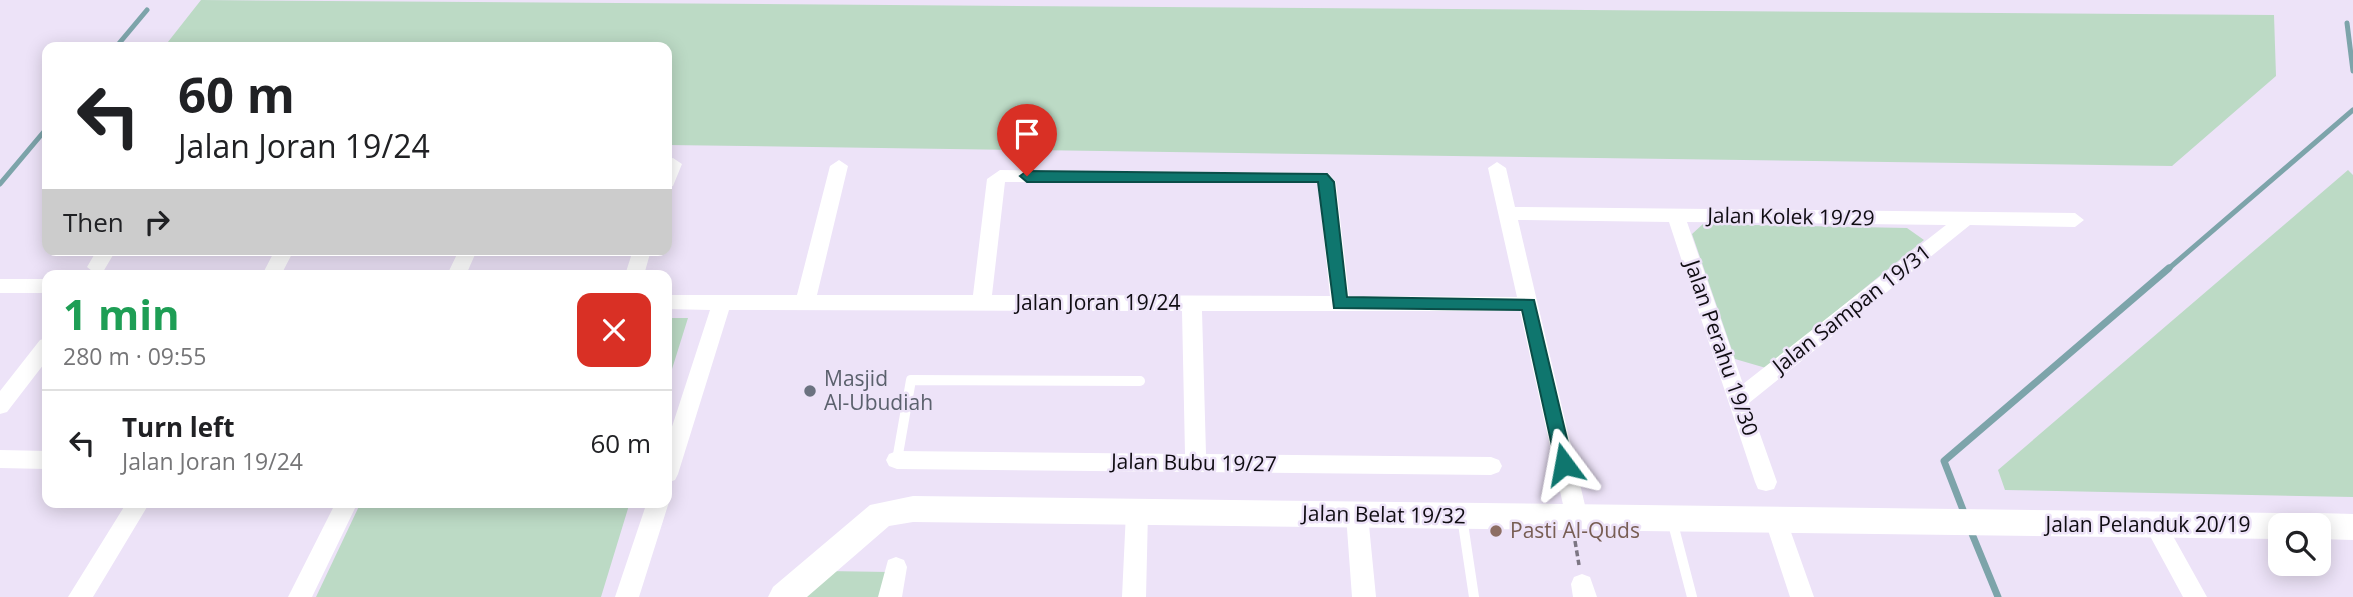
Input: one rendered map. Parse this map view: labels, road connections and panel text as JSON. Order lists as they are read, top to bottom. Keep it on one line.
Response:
{"streets":{"street":["Jalan Kolek 19/29","Jalan Joran 19/24","Jalan Sampan 19/31","Jalan Perahu 19/30","Jalan Bubu 19/27","Jalan Belat 19/32","Jalan Pelanduk 20/19"]},"crossings":[["Jalan Kolek 19/29","Jalan Sampan 19/31"],["Jalan Kolek 19/29","Jalan Perahu 19/30"],["Jalan Sampan 19/31","Jalan Perahu 19/30"],["Jalan Belat 19/32","Jalan Pelanduk 20/19"]],"places":["Masjid Al-Ubudiah","Pasti Al-Quds"],"page":{"turn":["60 m","Jalan Joran 19/24"],"then":"Then","heading":["1 min","280 m · 09:55"],"list":[{"name":"Turn left","note":"Jalan Joran 19/24","value":"60 m"}]}}
